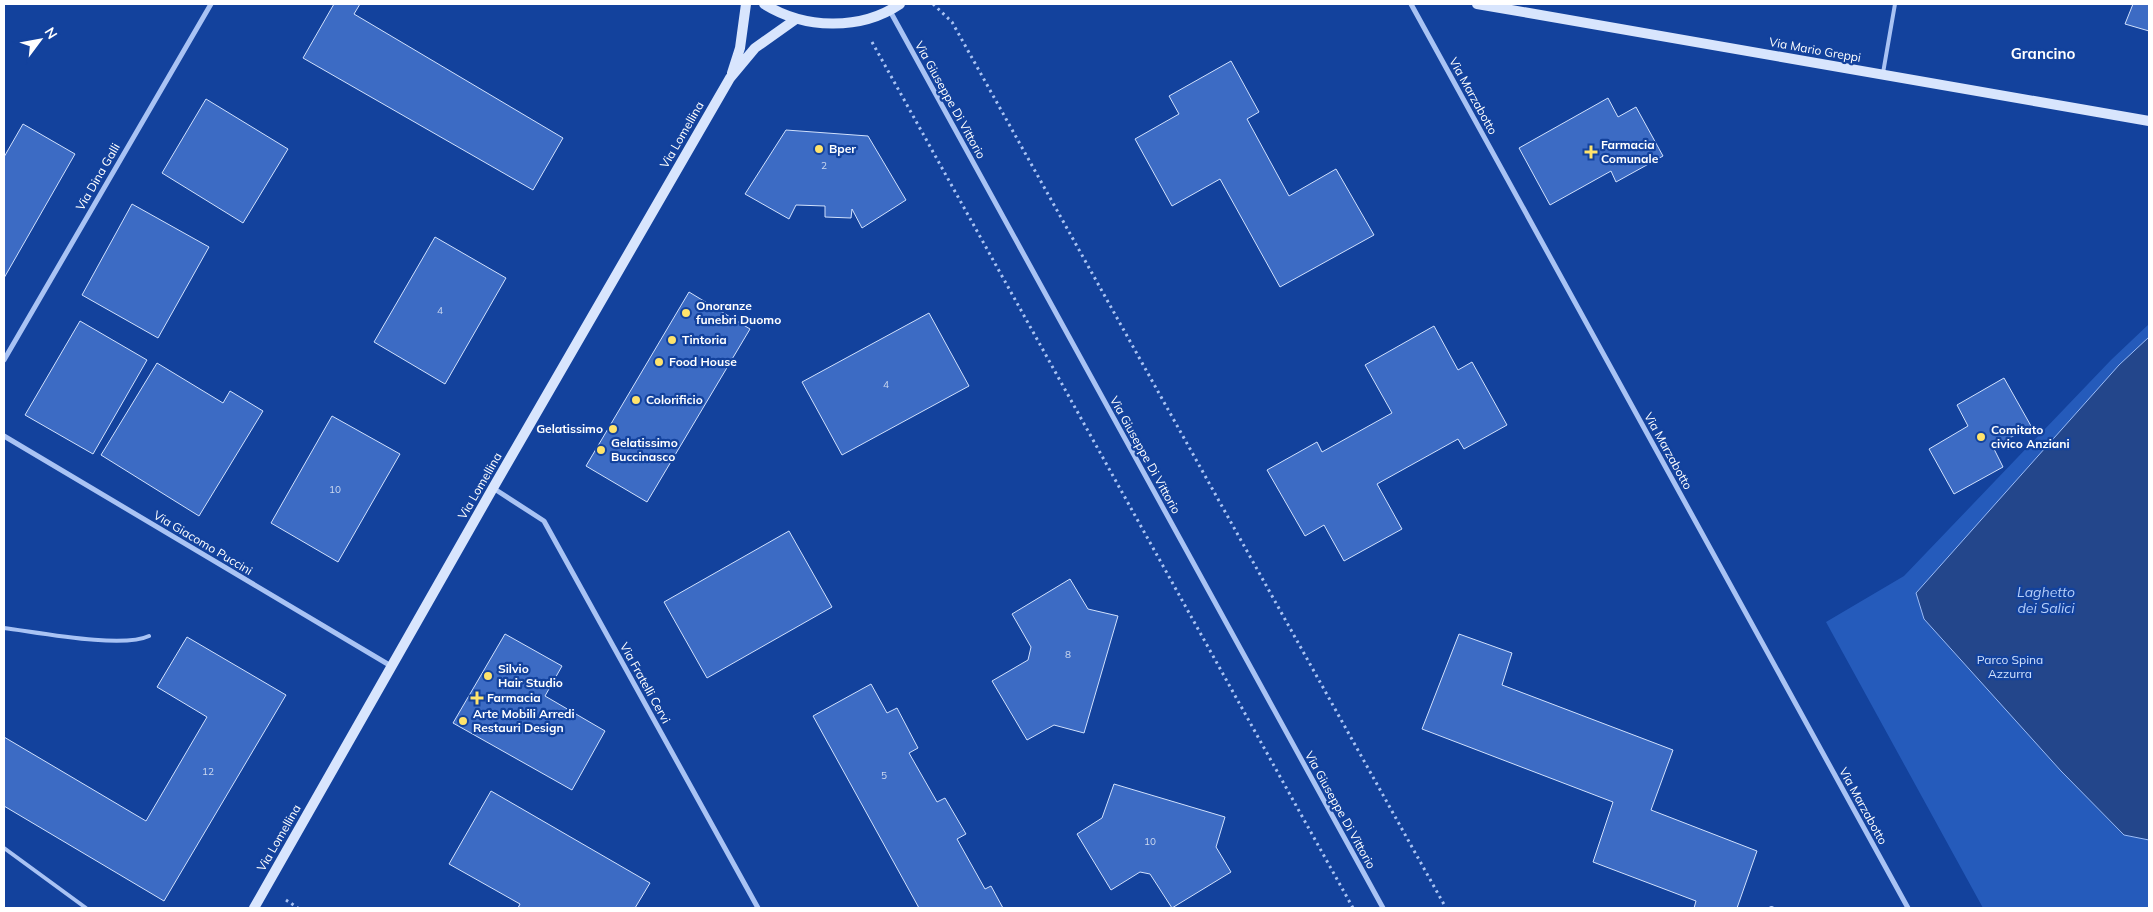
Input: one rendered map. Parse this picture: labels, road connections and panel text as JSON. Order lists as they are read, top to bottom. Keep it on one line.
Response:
{"streets":{"main road":["Via Mario Greppi","Via Lomellina"],"street":["Via Marzabotto","Via Giuseppe Di Vittorio","Via Dina Galli","Via Giacomo Puccini","Via Fratelli Cervi"]},"crossings":[["Via Lomellina","Via Giacomo Puccini"],["Via Lomellina","Via Fratelli Cervi"]],"districts":["Grancino"],"water":["Laghetto dei Salici"],"parks":["Parco Spina Azzurra"],"places":{"other":["Bper","Onoranze funebri Duomo","Tintoria","Food House","Colorificio","Gelatissimo","Comitato civico Anziani","Gelatissimo Buccinasco","Silvio Hair Studio","Arte Mobili Arredi Restauri Design"],"health":["Farmacia Comunale","Farmacia"]},"house_numbers":["2","4","4","10","8","12","5","10"],"north":"top right"}
